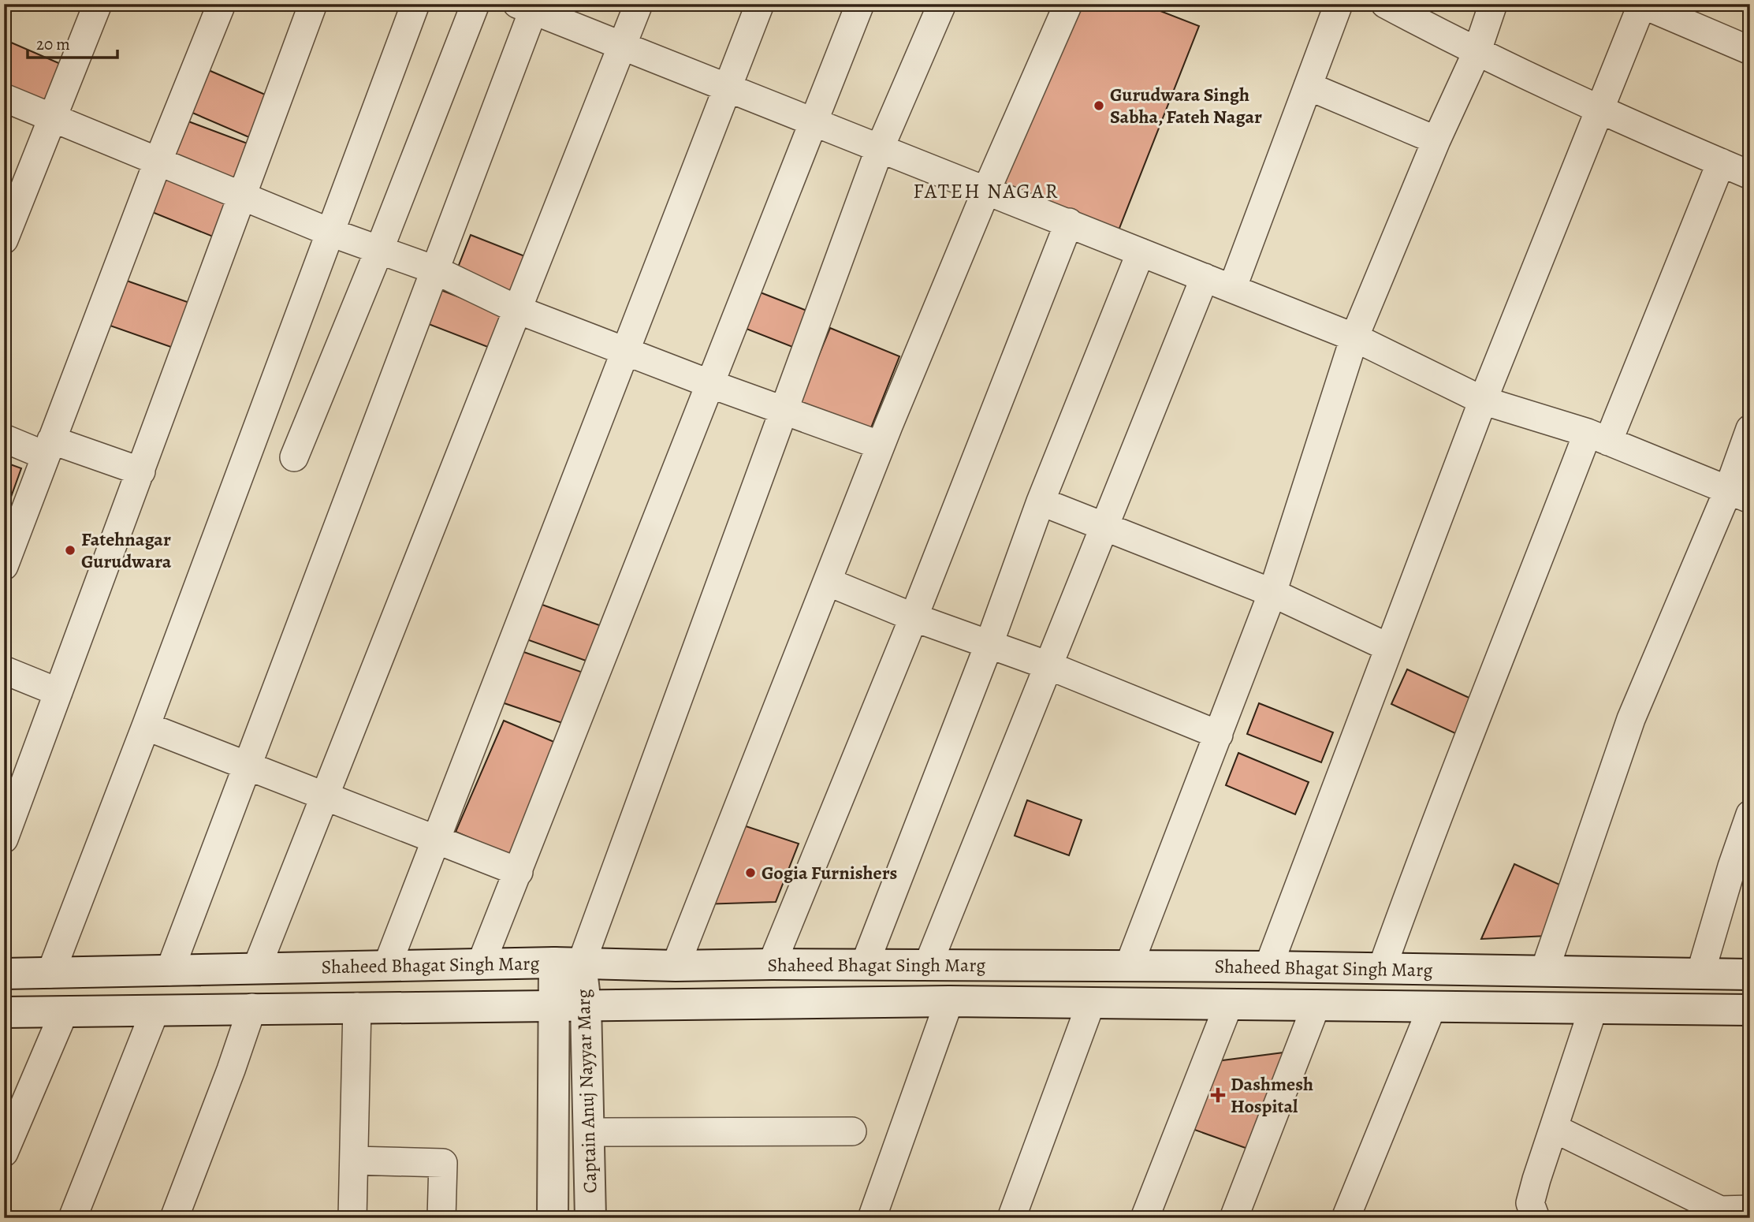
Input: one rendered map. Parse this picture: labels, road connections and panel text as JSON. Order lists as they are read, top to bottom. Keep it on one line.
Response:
{"streets":{"main road":["Shaheed Bhagat Singh Marg","Captain Anuj Nayyar Marg"]},"crossings":[["Shaheed Bhagat Singh Marg","Captain Anuj Nayyar Marg"]],"districts":["FATEH NAGAR"],"places":{"other":["Gurudwara Singh Sabha, Fateh Nagar","Fatehnagar Gurudwara","Gogia Furnishers"],"health":["Dashmesh Hospital"]},"scale_bar":"20 m"}
